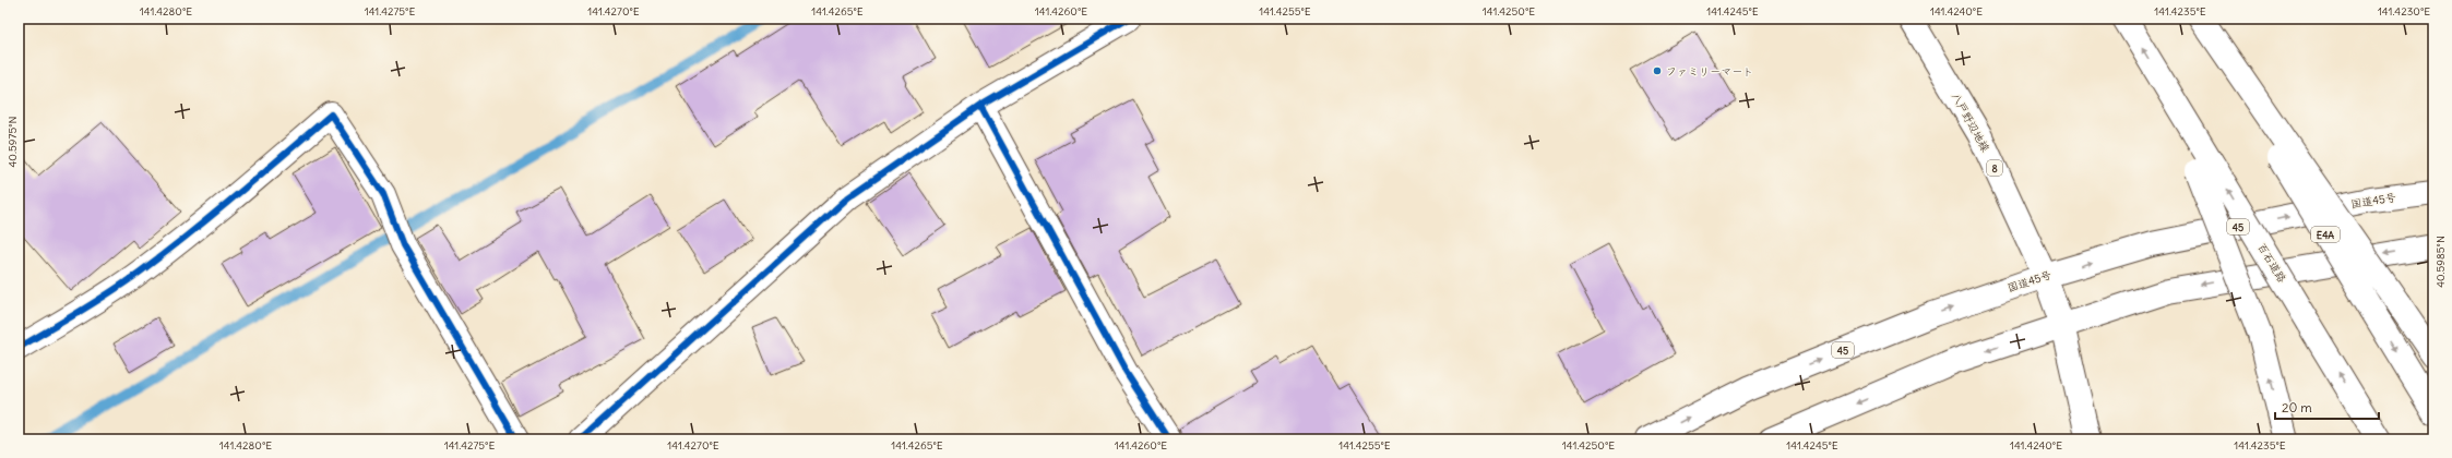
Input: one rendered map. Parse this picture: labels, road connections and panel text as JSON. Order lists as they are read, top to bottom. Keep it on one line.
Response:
{"streets":{"main road":["八戸野辺地線","8","国道45号","45","E4A","百石道路"]},"crossings":[["八戸野辺地線","国道45号"]],"places":["ファミリーマート"],"scale_bar":"20 m","coordinates":["141.4280°E","141.4275°E","141.4270°E","141.4265°E","141.4260°E","141.4255°E","141.4250°E","141.4245°E","141.4240°E","141.4235°E","141.4230°E","40.5975°N","40.5985°N"]}
